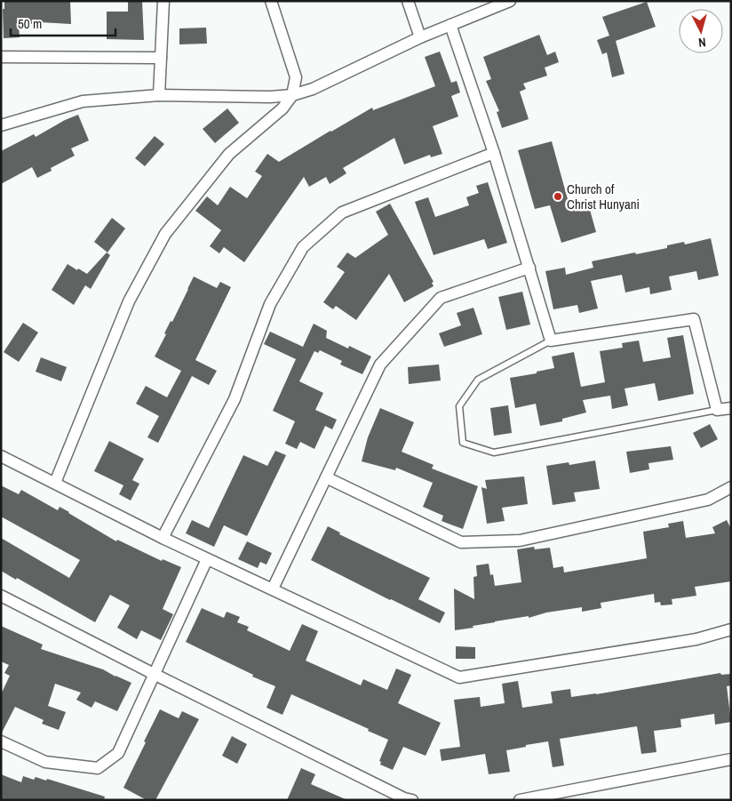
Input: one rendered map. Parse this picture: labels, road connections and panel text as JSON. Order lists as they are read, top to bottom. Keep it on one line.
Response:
{"places":["Church of Christ Hunyani"],"scale_bar":"50 m","north":"bottom"}
